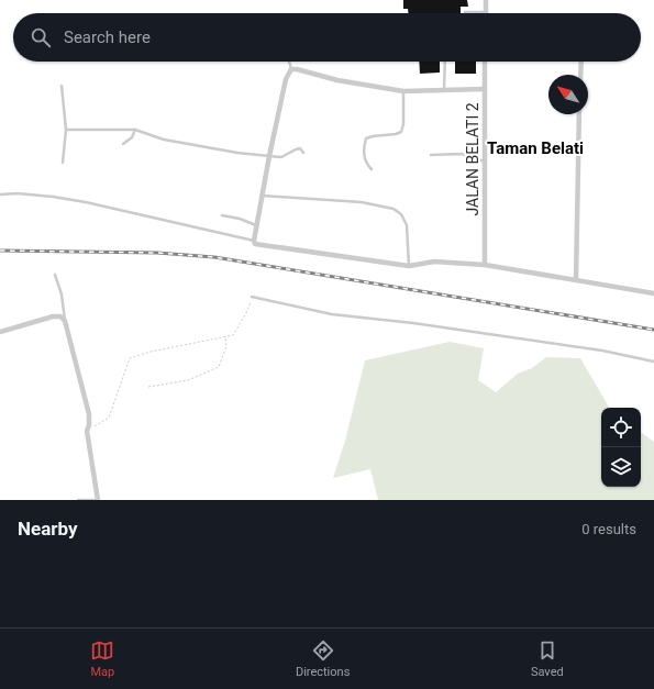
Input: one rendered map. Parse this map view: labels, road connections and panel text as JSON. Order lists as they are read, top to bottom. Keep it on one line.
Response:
{"streets":{"street":["JALAN BELATI 2"]},"districts":["Taman Belati"],"north":"top left","page":{"search":"Search here","heading":["Nearby","0 results"],"nav":["Map","Directions","Saved"]}}
